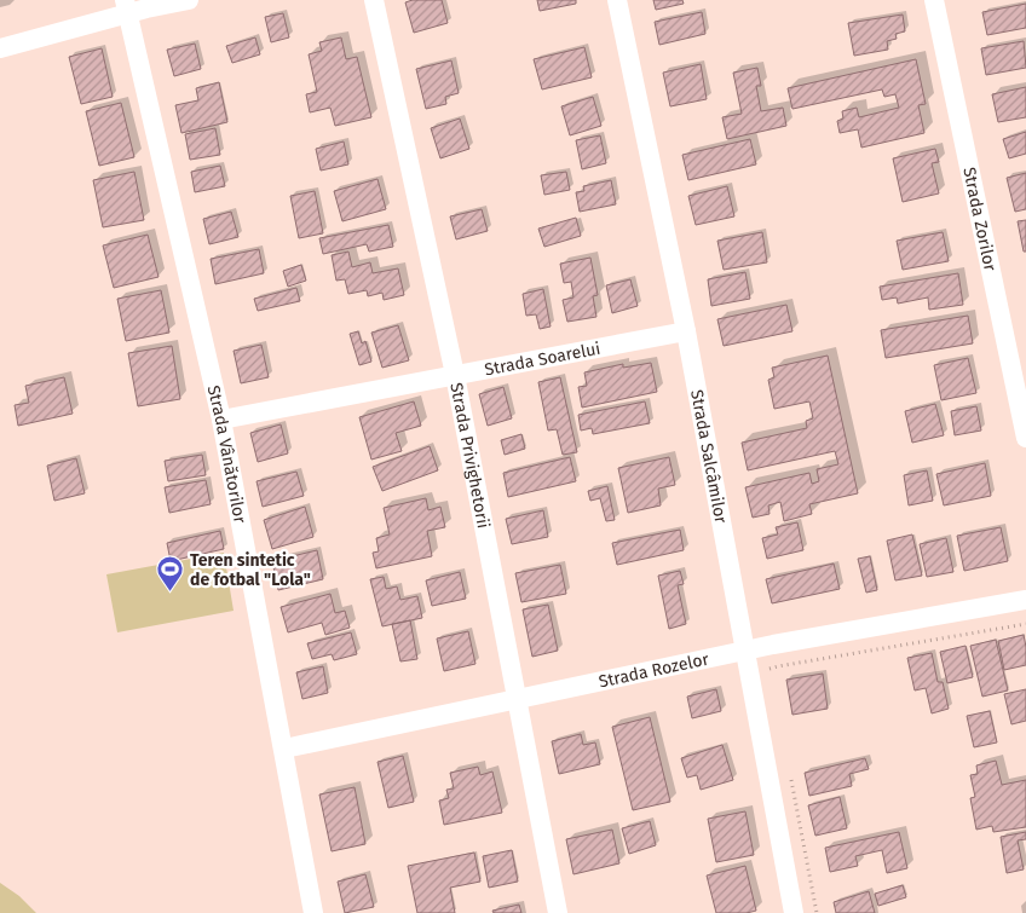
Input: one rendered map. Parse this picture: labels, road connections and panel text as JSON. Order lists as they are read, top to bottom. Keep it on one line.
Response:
{"streets":{"street":["Strada Zorilor","Strada Soarelui","Strada Vânătorilor","Strada Privighetorii","Strada Salcâmilor","Strada Rozelor"]},"crossings":[["Strada Soarelui","Strada Vânătorilor"],["Strada Soarelui","Strada Privighetorii"],["Strada Soarelui","Strada Salcâmilor"],["Strada Vânătorilor","Strada Rozelor"],["Strada Privighetorii","Strada Rozelor"],["Strada Salcâmilor","Strada Rozelor"]],"places":{"sports":["Teren sintetic de fotbal \"Lola\""]}}
